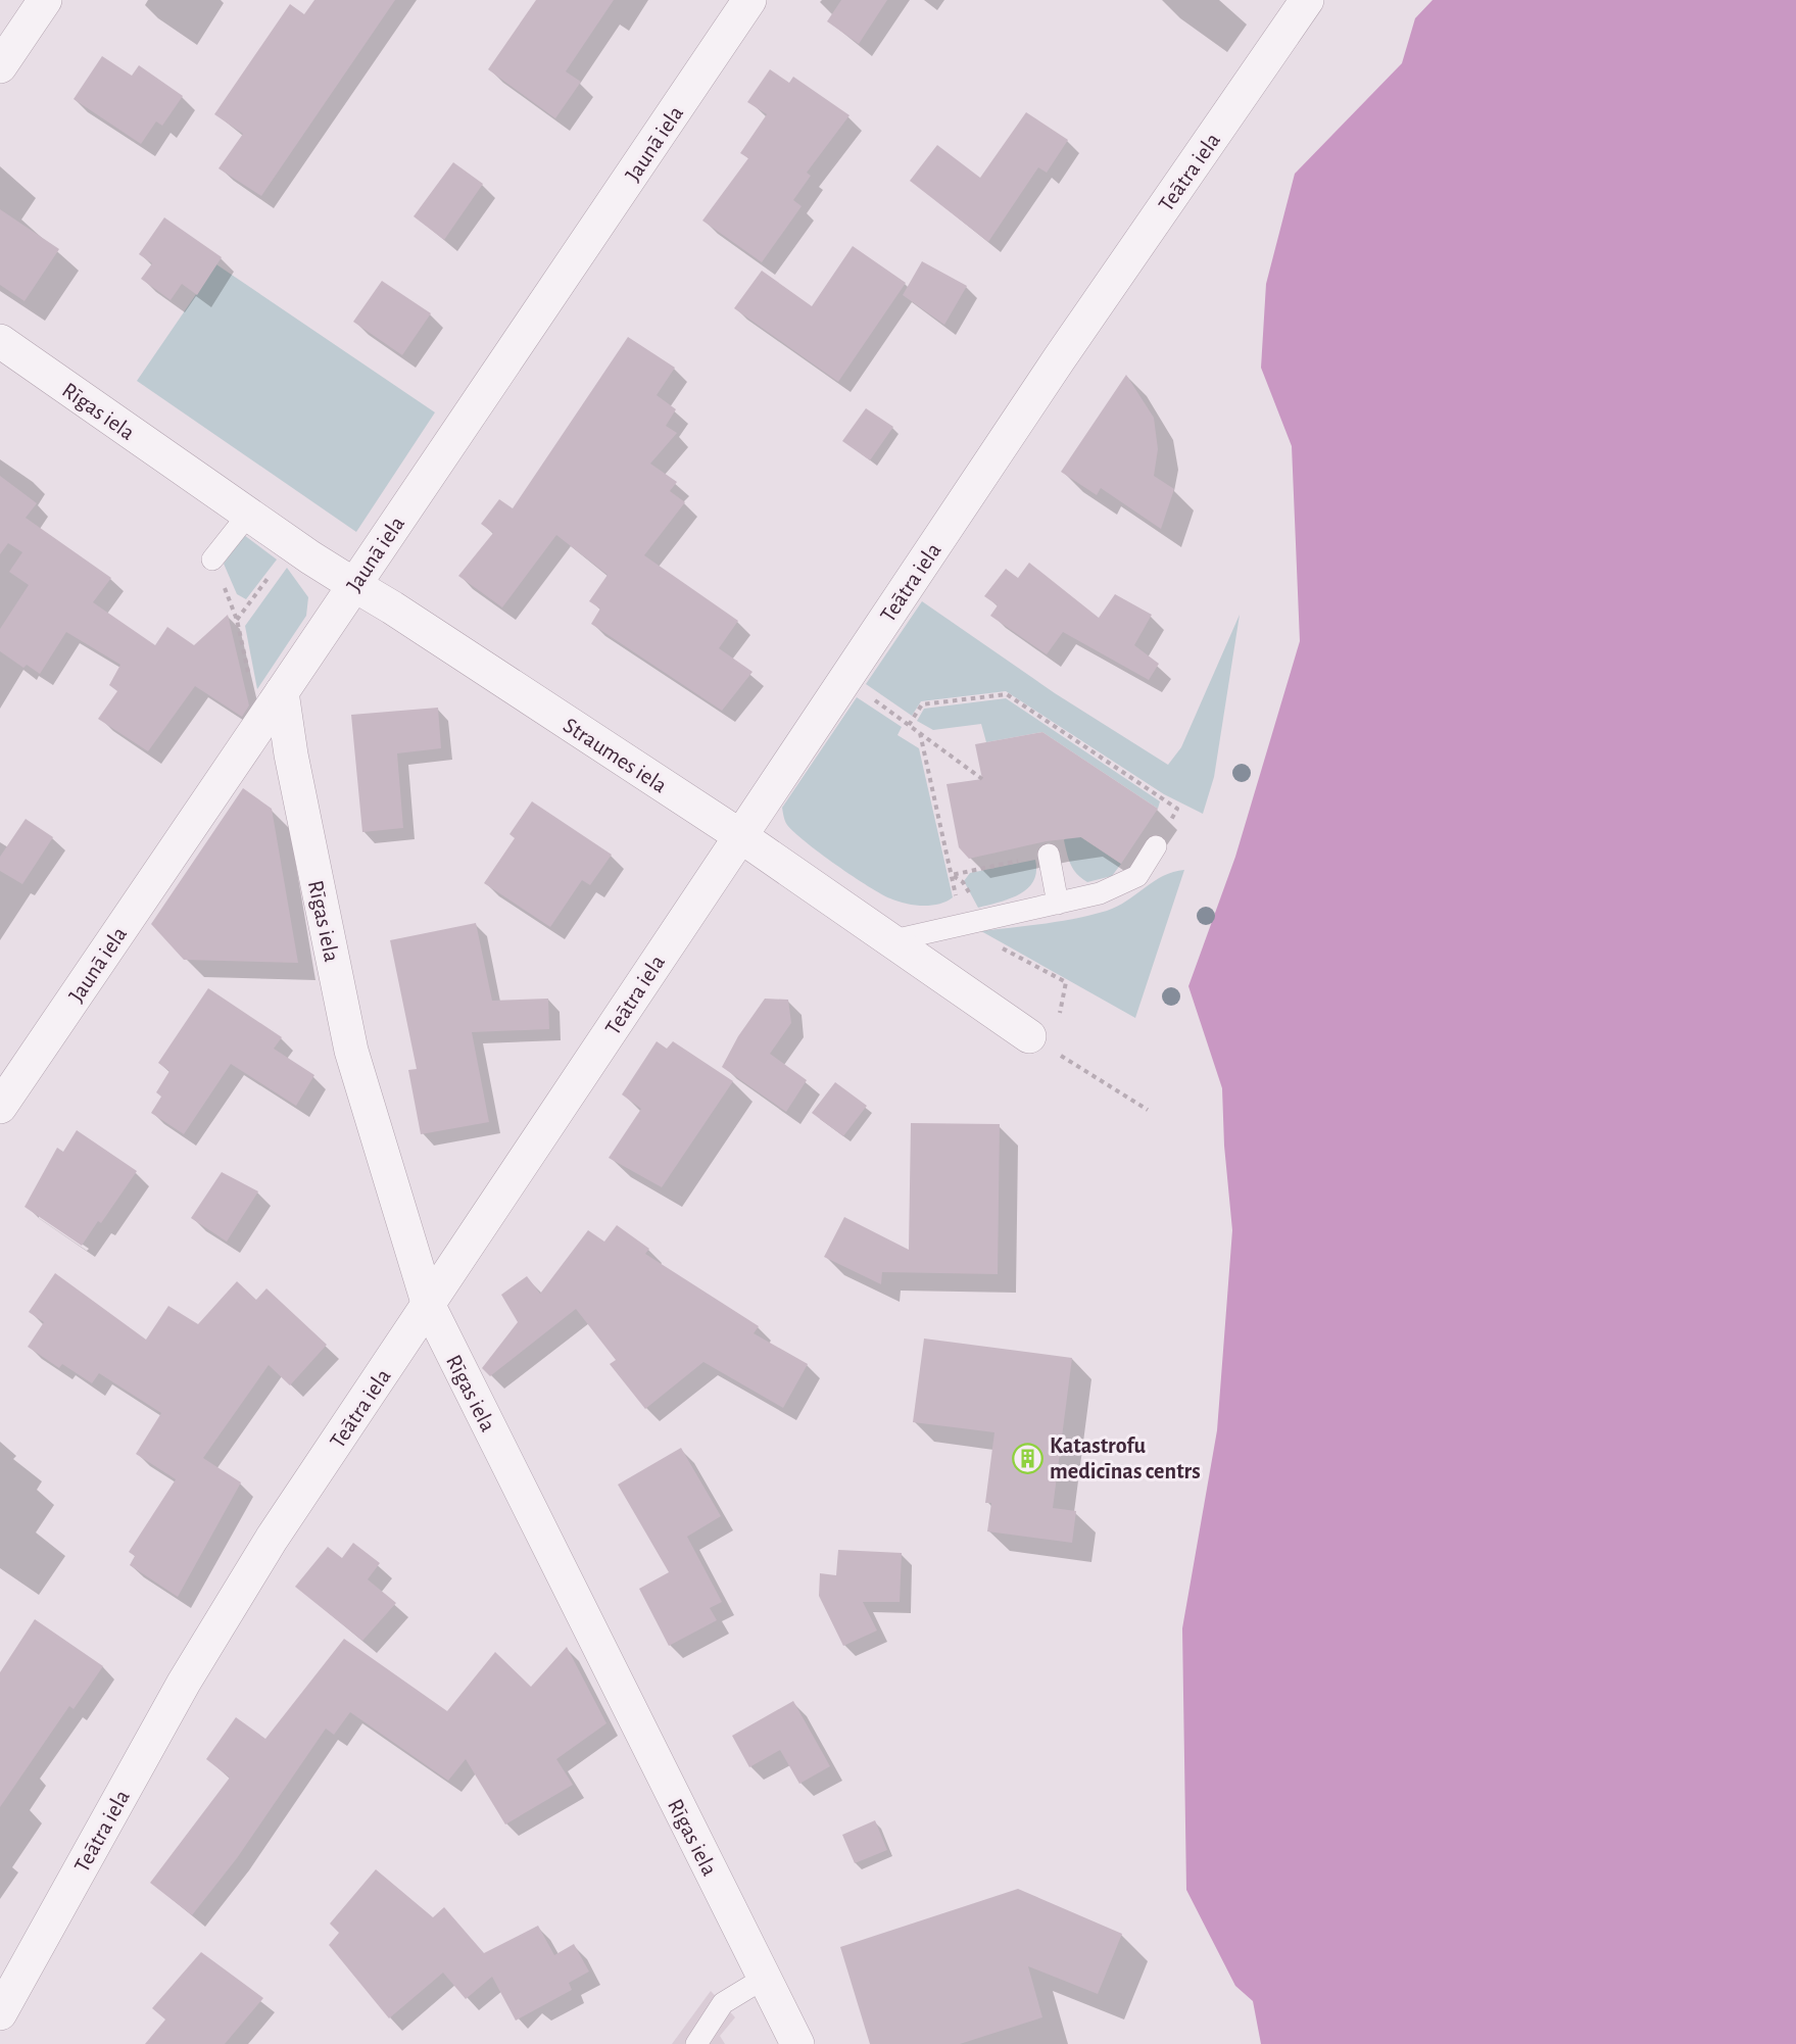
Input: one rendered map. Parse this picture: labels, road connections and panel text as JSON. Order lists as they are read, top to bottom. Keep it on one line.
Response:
{"streets":{"street":["Jaunā iela","Teātra iela","Rīgas iela","Straumes iela"]},"crossings":[["Jaunā iela","Rīgas iela"],["Jaunā iela","Straumes iela"],["Teātra iela","Rīgas iela"],["Teātra iela","Straumes iela"],["Rīgas iela","Straumes iela"]],"places":{"building":["Katastrofu medicīnas centrs"]}}
